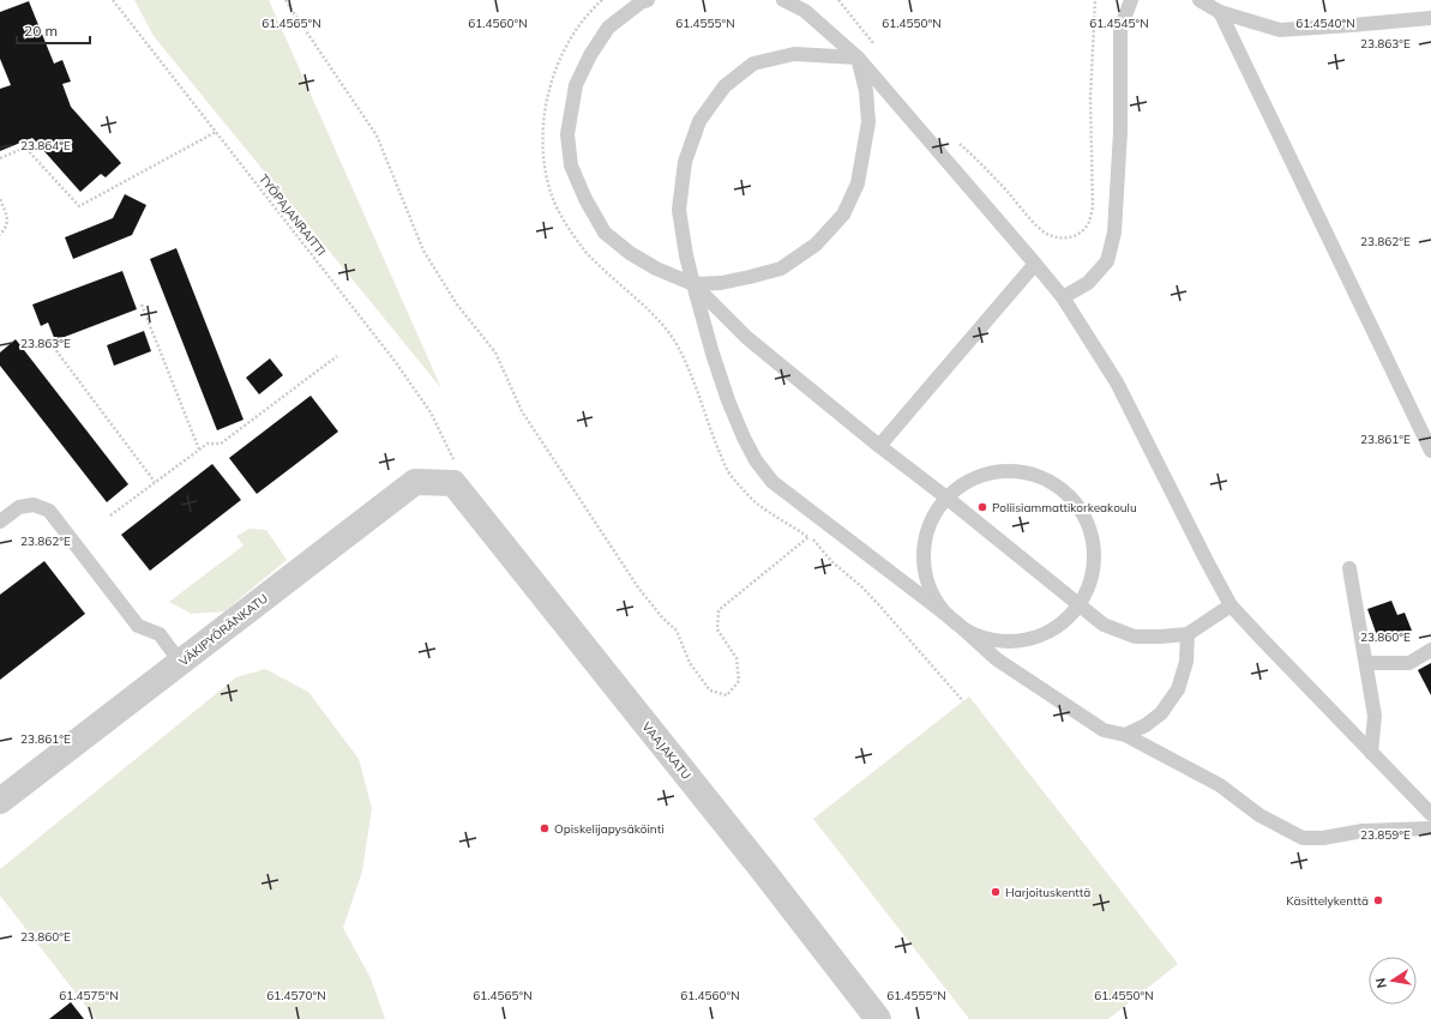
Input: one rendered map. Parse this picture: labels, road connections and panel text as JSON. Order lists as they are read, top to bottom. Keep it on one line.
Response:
{"streets":{"street":["VÄKIPYÖRÄNKATU","VAAJAKATU"],"path":["TYÖPAJANRAITTI"]},"crossings":[["TYÖPAJANRAITTI","VÄKIPYÖRÄNKATU"],["TYÖPAJANRAITTI","VAAJAKATU"],["VÄKIPYÖRÄNKATU","VAAJAKATU"]],"places":["Poliisiammattikorkeakoulu","Opiskelijapysäköinti","Harjoituskenttä","Käsittelykenttä"],"scale_bar":"20 m","north":"left","coordinates":["61.4565°N","61.4560°N","61.4555°N","61.4550°N","61.4545°N","61.4540°N","23.863°E","23.864°E","23.862°E","23.861°E","23.860°E","23.859°E","61.4575°N","61.4570°N"]}
